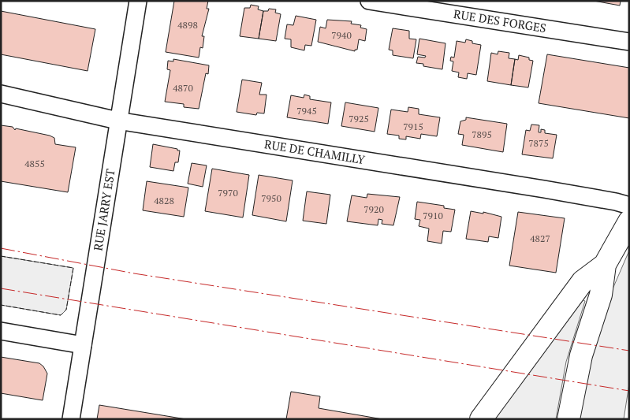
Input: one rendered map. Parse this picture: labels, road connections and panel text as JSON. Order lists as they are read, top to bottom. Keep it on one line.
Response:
{"streets":{"street":["RUE DES FORGES","RUE DE CHAMILLY","RUE JARRY EST"]},"crossings":[["RUE DE CHAMILLY","RUE JARRY EST"]],"house_numbers":["4898","7940","4870","7945","7925","7915","7895","7875","4855","7970","7950","4828","7920","7910","4827"]}
